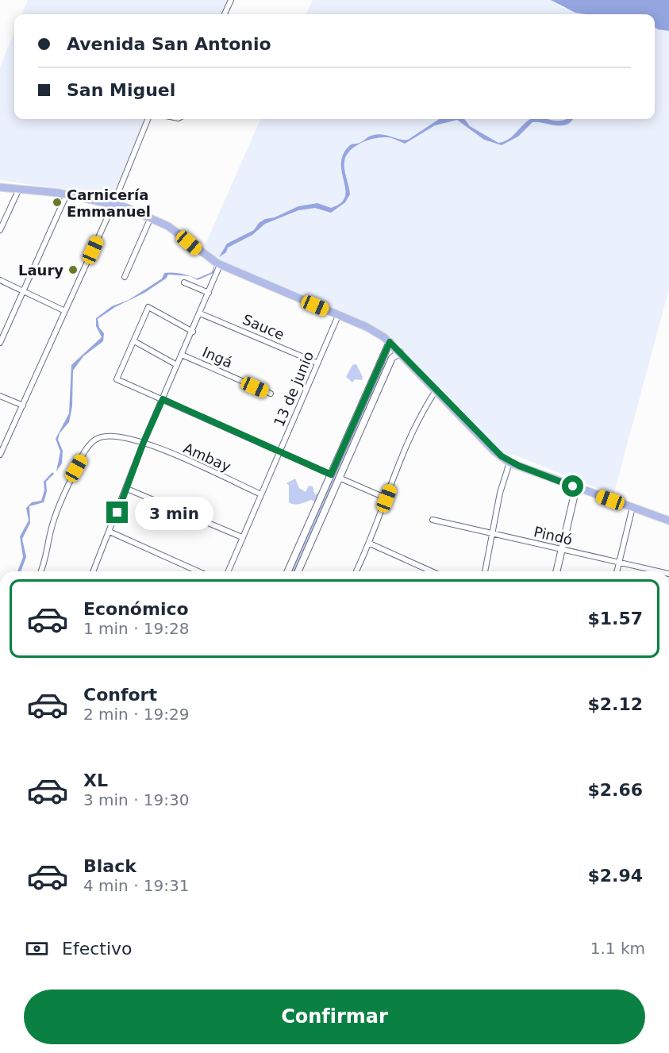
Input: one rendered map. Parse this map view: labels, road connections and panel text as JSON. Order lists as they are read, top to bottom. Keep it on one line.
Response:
{"streets":{"street":["Sauce","Ingá","13 de junio","Ambay","Pindó"]},"crossings":[["Sauce","13 de junio"],["13 de junio","Ambay"]],"places":["Carnicería Emmanuel","Laury"],"page":{"banner":["Avenida San Antonio","San Miguel"],"bubble":"3 min","list":[{"name":"Económico","note":"1 min · 19:28","value":"$1.57"},{"name":"Confort","note":"2 min · 19:29","value":"$2.12"},{"name":"XL","note":"3 min · 19:30","value":"$2.66"},{"name":"Black","note":"4 min · 19:31","value":"$2.94"}],"pay":["Efectivo","1.1 km"],"buttons":"Confirmar"}}
